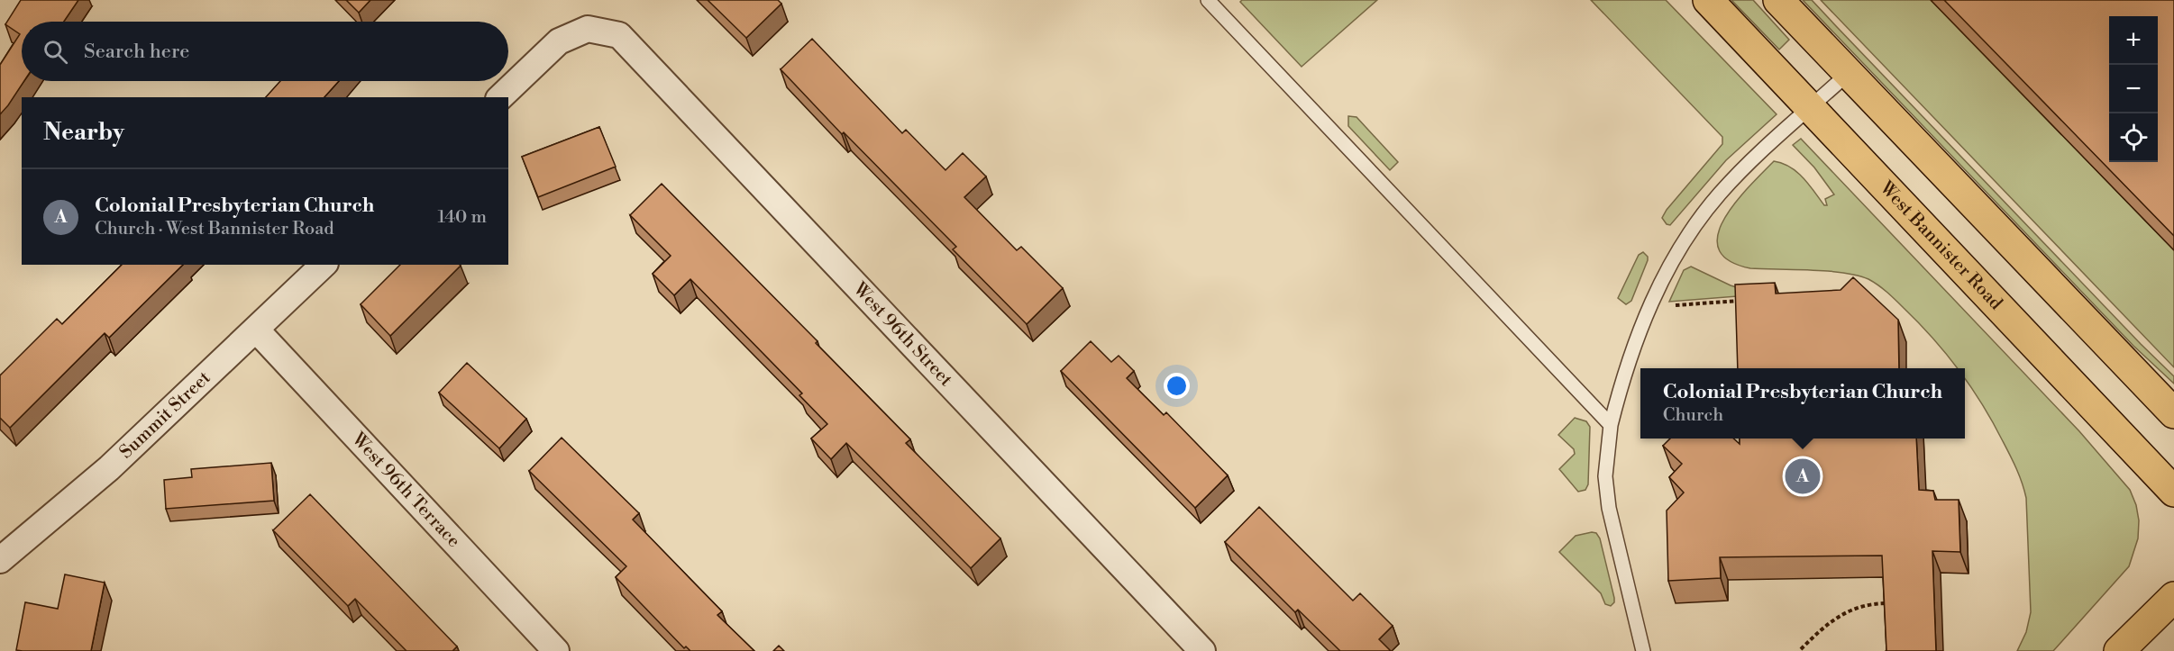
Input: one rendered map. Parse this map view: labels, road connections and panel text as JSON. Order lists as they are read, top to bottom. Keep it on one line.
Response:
{"streets":{"main road":["West Bannister Road"],"street":["West 96th Street","Summit Street","West 96th Terrace"]},"crossings":[["Summit Street","West 96th Terrace"]],"page":{"map_buttons":["+","−"],"search":"Search here","heading":"Nearby","list":[{"mark":"A","name":"Colonial Presbyterian Church","note":"Church · West Bannister Road","value":"140 m"}],"popup":["Colonial Presbyterian Church","Church"],"pins":"A"}}
